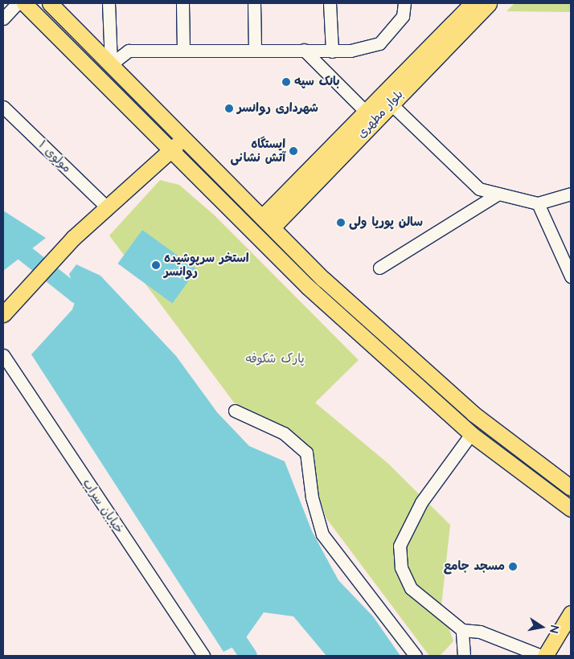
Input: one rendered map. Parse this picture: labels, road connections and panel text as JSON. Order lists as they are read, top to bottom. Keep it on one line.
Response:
{"streets":{"main road":["بلوار مطهری"],"street":["مولوی ۱","خیابان سراب"]},"parks":["پارک شکوفه"],"places":["بانک سپه","شهرداری روانسر","ایستگاه آتش نشانی","سالن پوریا ولی","استخر سرپوشیده روانسر","مسجد جامع"],"north":"right"}
